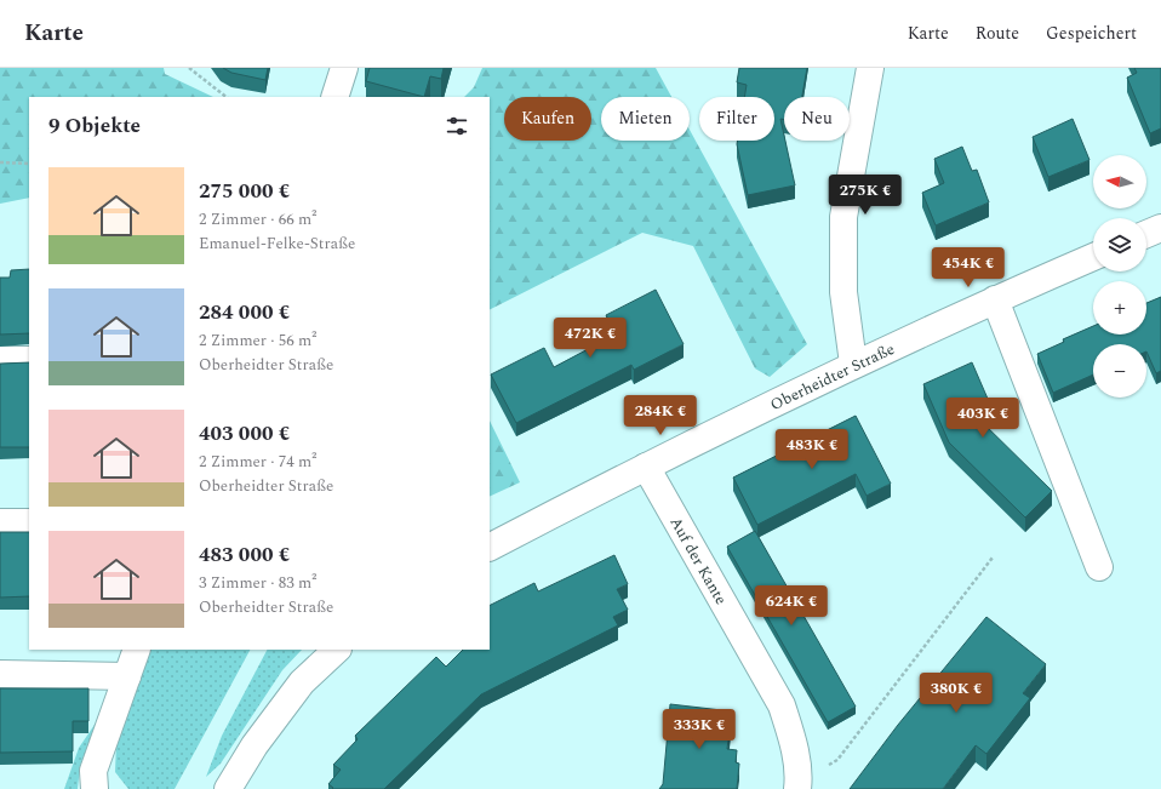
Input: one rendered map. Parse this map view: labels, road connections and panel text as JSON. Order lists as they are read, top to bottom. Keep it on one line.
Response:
{"streets":{"street":["Oberheidter Straße","Auf der Kante"]},"crossings":[["Oberheidter Straße","Auf der Kante"]],"north":"left","page":{"header":"Karte","nav":["Karte","Route","Gespeichert"],"chip":["Kaufen","Mieten","Filter","Neu"],"heading":"9 Objekte","map_buttons":["+","−"],"list":[{"name":"275 000 €","note":"2 Zimmer · 66 m² · Emanuel-Felke-Straße"},{"name":"284 000 €","note":"2 Zimmer · 56 m² · Oberheidter Straße"},{"name":"403 000 €","note":"2 Zimmer · 74 m² · Oberheidter Straße"},{"name":"483 000 €","note":"3 Zimmer · 83 m² · Oberheidter Straße"}],"price":["275K €","454K €","472K €","284K €","403K €","483K €","624K €","380K €","333K €"]}}
